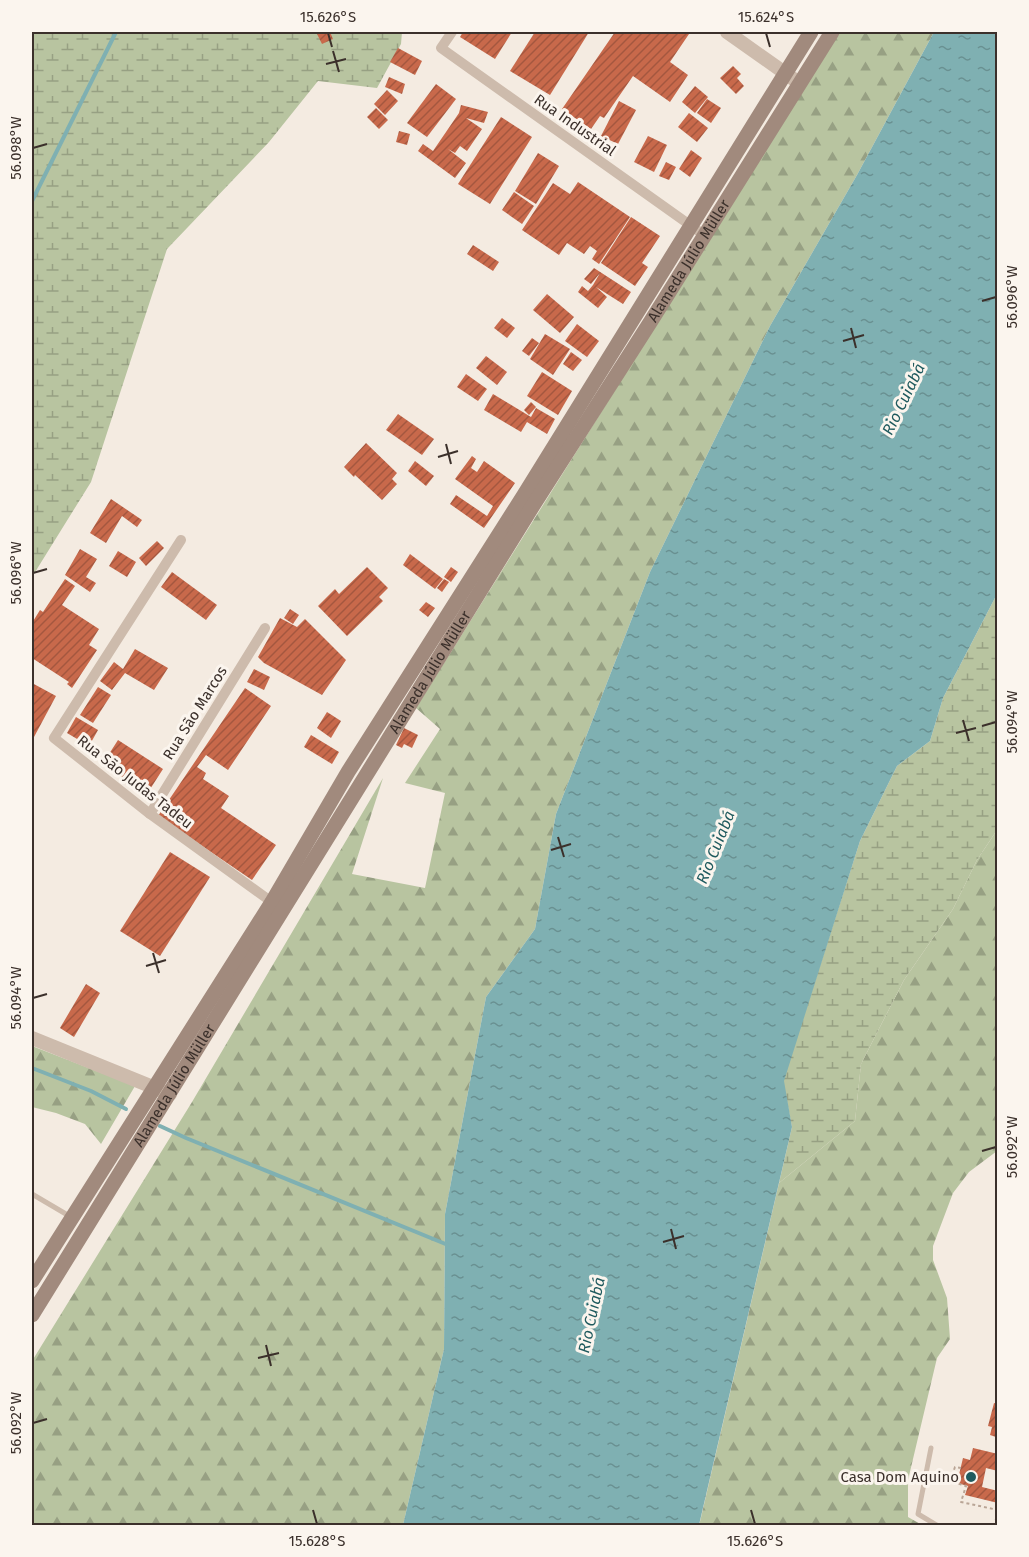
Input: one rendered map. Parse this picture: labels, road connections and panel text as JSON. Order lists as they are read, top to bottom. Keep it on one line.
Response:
{"streets":{"main road":["Alameda Júlio Müller"],"street":["Rua Industrial","Rua São Marcos","Rua São Judas Tadeu"]},"crossings":[["Rua Industrial","Alameda Júlio Müller"],["Alameda Júlio Müller","Rua São Judas Tadeu"],["Rua São Marcos","Rua São Judas Tadeu"]],"water":["Rio Cuiabá"],"places":["Casa Dom Aquino"],"coordinates":["15.626°S","15.624°S","56.098°W","56.096°W","56.094°W","56.092°W","15.628°S"]}
